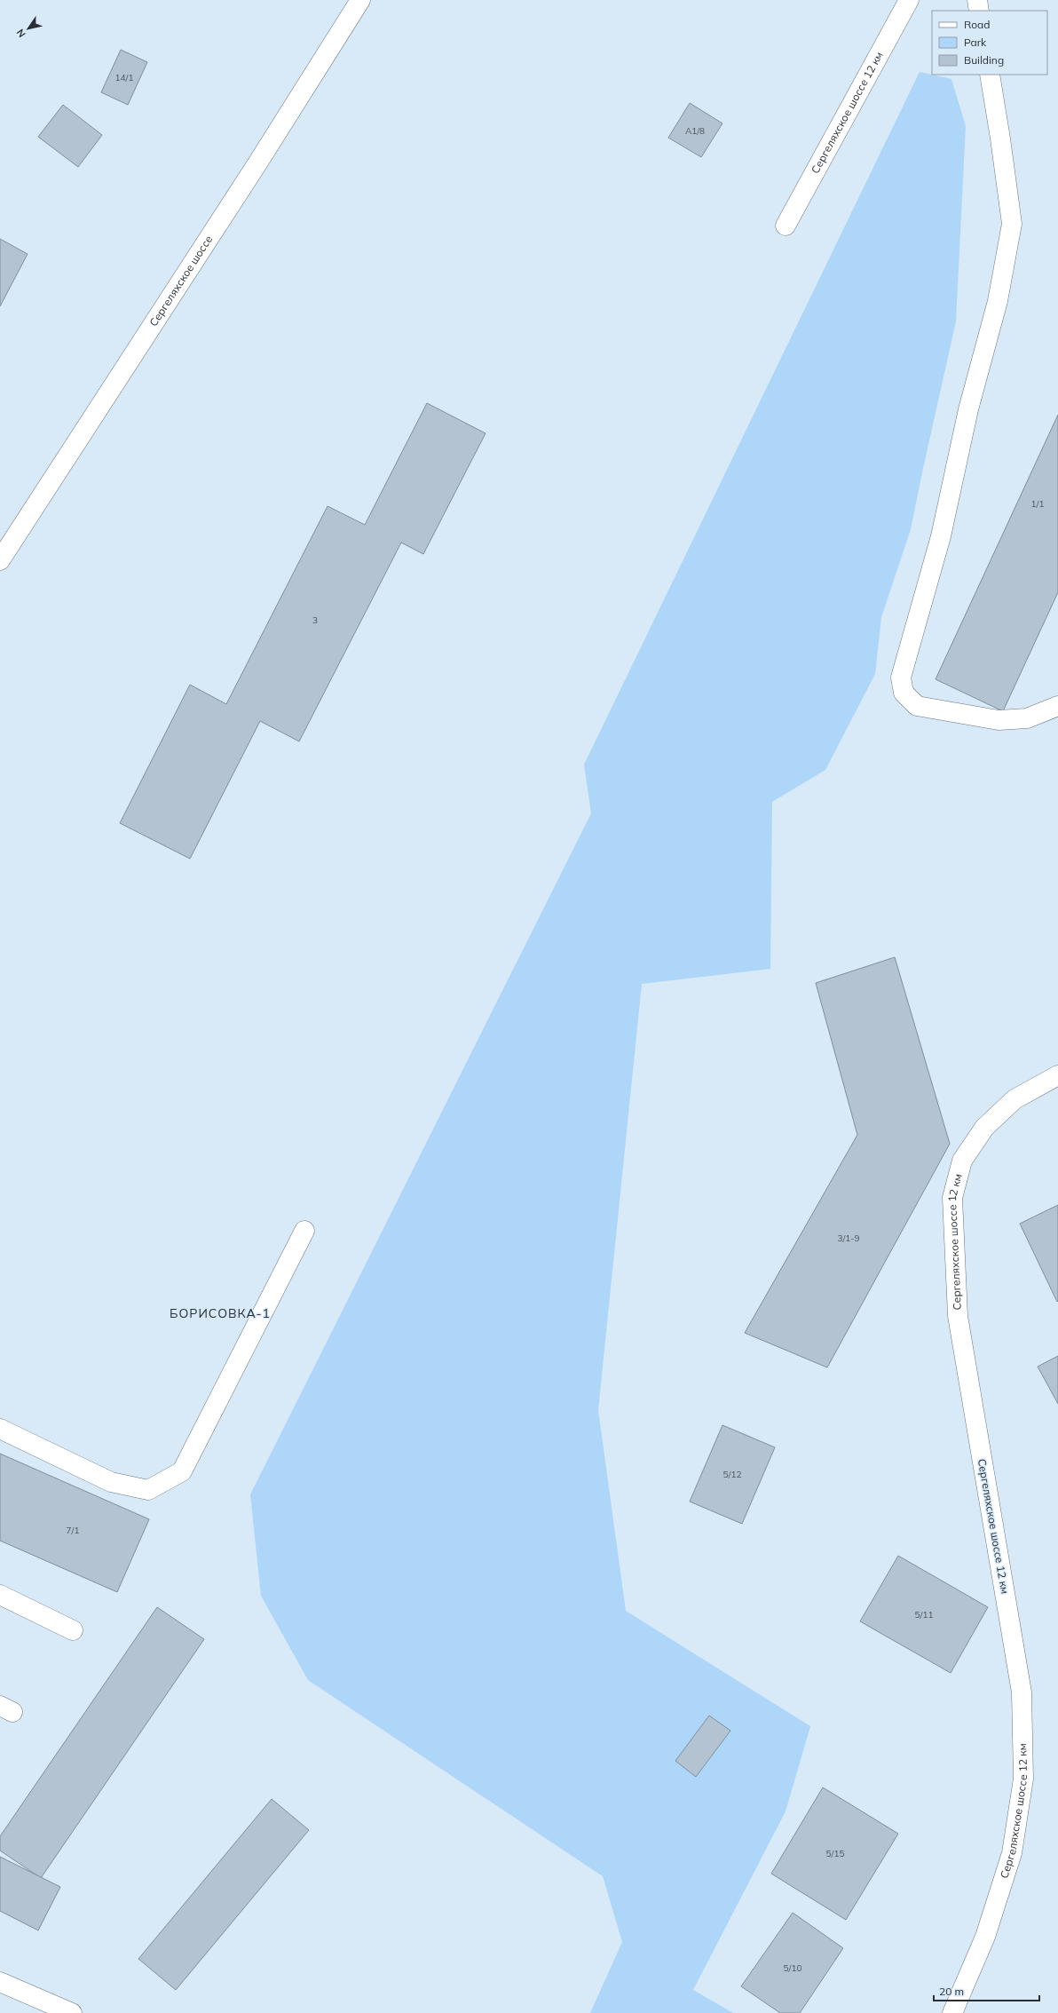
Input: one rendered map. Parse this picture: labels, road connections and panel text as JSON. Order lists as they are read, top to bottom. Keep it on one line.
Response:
{"streets":{"street":["Сергеляхское шоссе 12 км","Сергеляхское шоссе"]},"districts":["БОРИСОВКА-1"],"house_numbers":["14/1","А1/8","1/1","3","3/1-9","5/12","7/1","5/11","5/15","5/10"],"legend":["Road","Park","Building"],"scale_bar":"20 m","north":"bottom left"}
